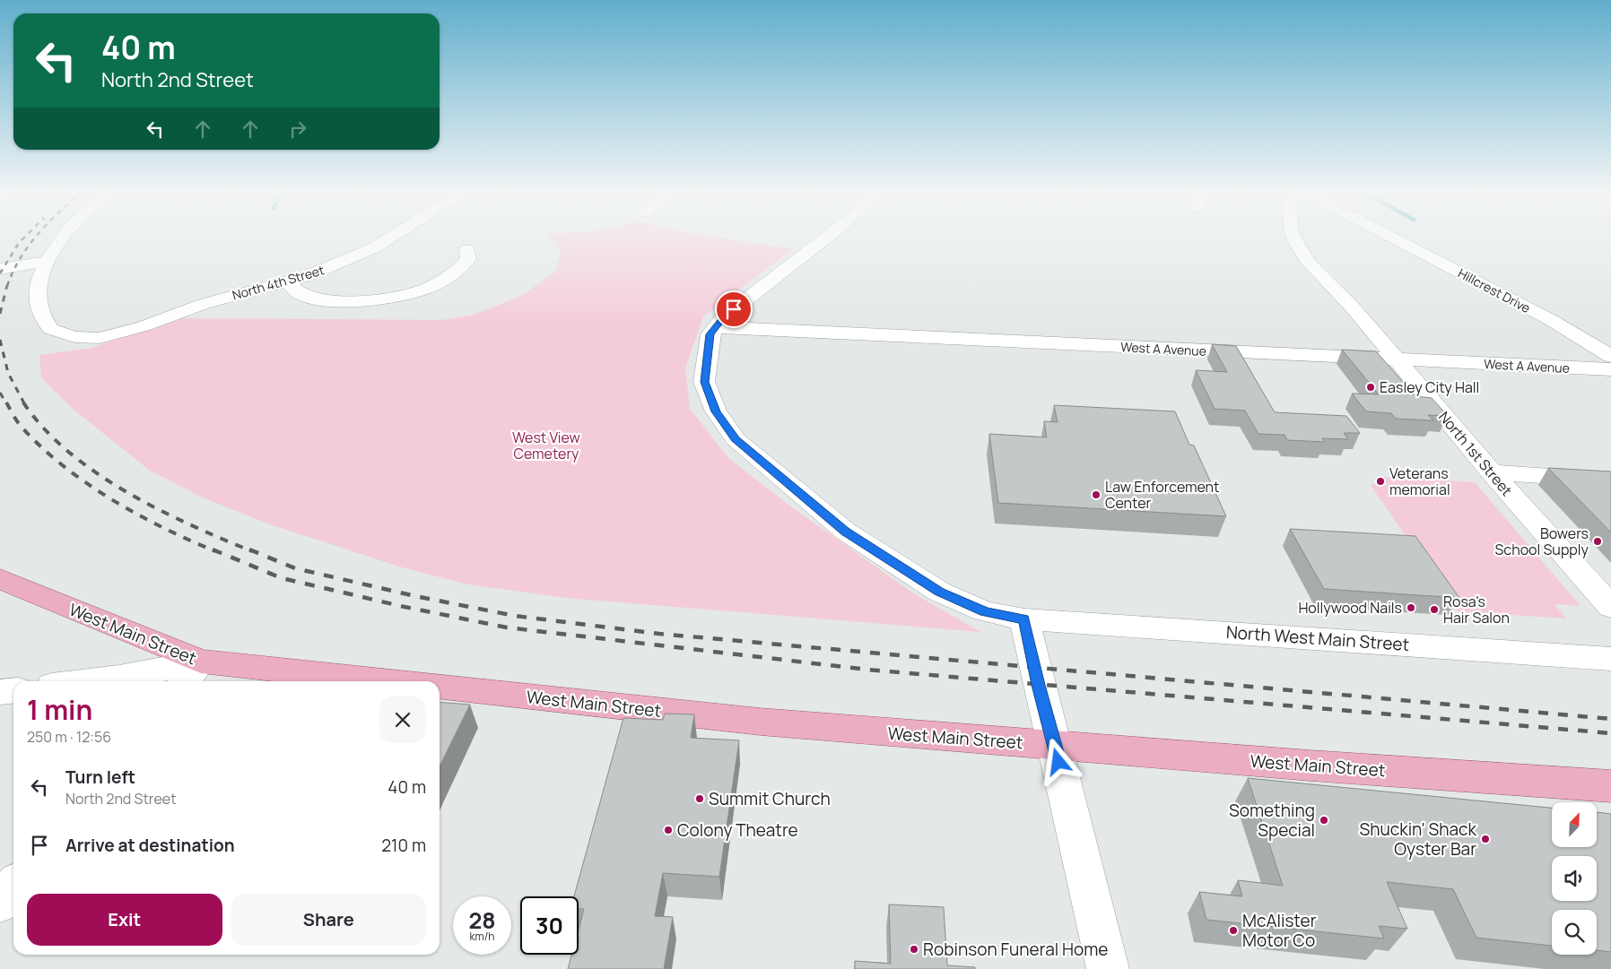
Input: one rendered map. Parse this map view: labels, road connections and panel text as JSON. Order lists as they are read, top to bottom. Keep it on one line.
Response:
{"streets":{"main road":["West Main Street"],"street":["North 4th Street","Hillcrest Drive","West A Avenue","North 1st Street","North West Main Street"]},"crossings":[["West A Avenue","North 1st Street"],["West A Avenue","North West Main Street"]],"parks":["West View Cemetery"],"places":["Easley City Hall","Veterans memorial","Law Enforcement Center","Bowers School Supply","Hollywood Nails","Rosa's Hair Salon","Summit Church","Something Special","Colony Theatre","Shuckin' Shack Oyster Bar","McAlister Motor Co","Robinson Funeral Home"],"north":"top right","page":{"turn":["40 m","North 2nd Street"],"heading":["1 min","250 m · 12:56"],"list":[{"name":"Turn left","note":"North 2nd Street","value":"40 m"},{"name":"Arrive at destination","value":"210 m"}],"buttons":["Exit","Share"],"speed":"28 km/h","limit":"30"}}
